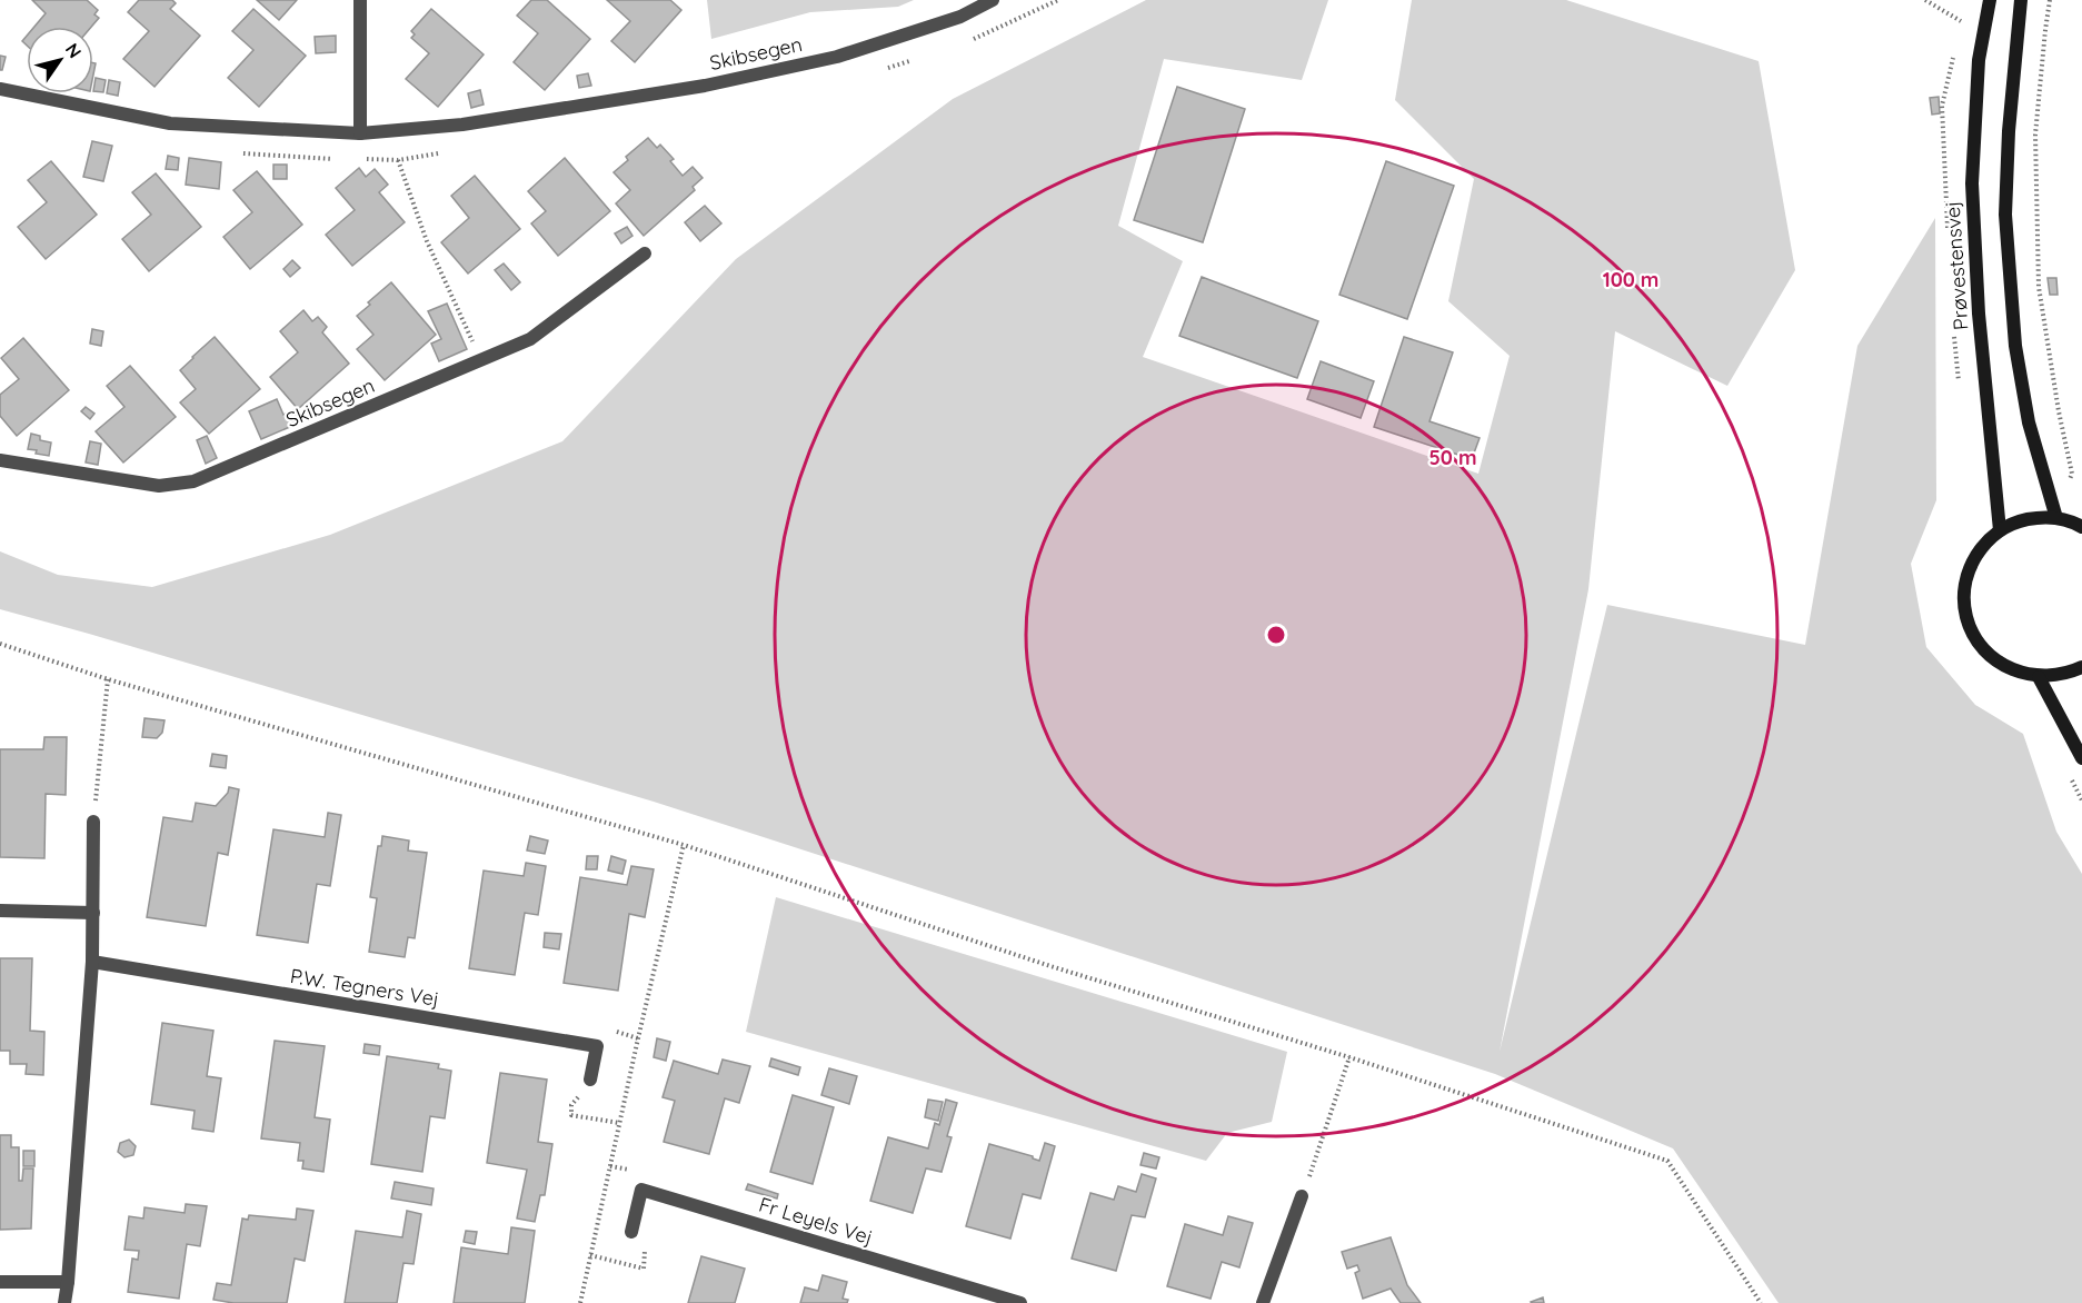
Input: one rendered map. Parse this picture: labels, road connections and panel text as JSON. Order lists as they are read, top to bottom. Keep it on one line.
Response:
{"streets":{"street":["Skibsegen","Prøvestensvej","P.W. Tegners Vej","Fr Leyels Vej"]},"north":"top right","rings":["100 m","50 m"]}
